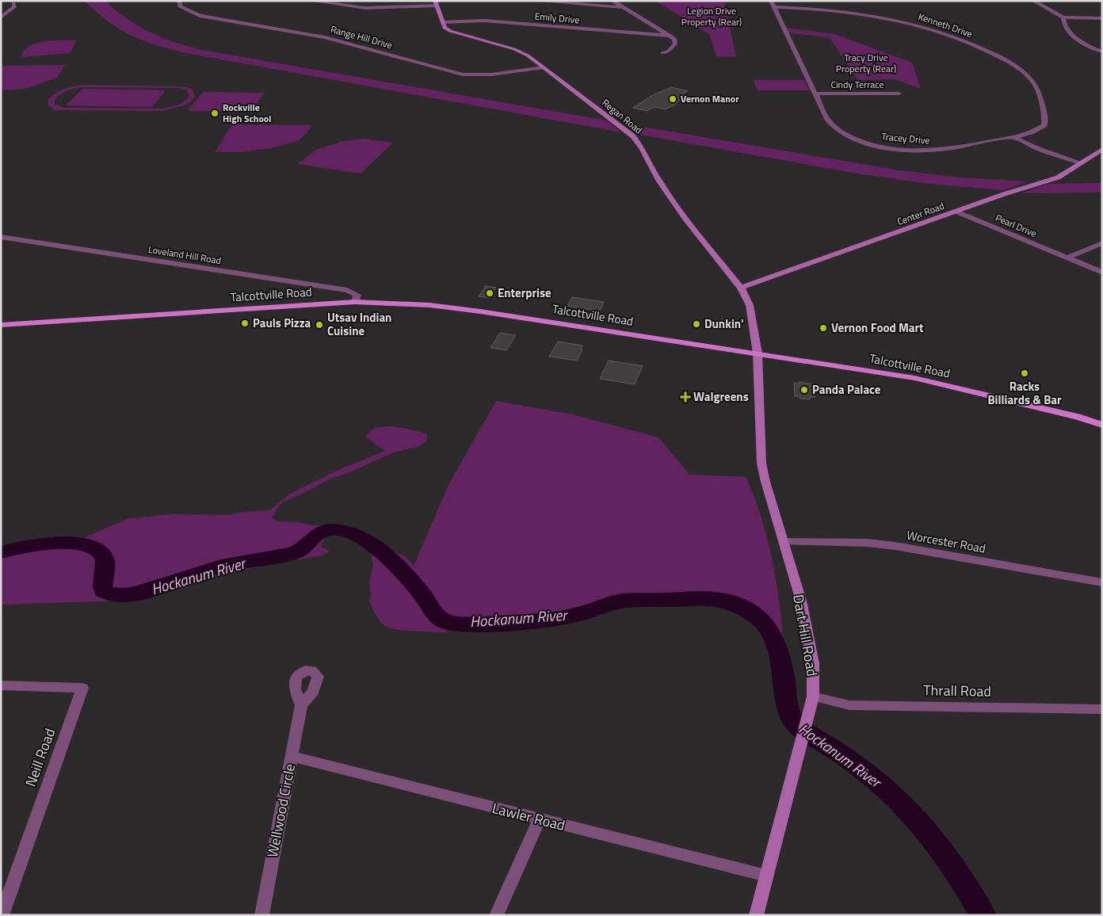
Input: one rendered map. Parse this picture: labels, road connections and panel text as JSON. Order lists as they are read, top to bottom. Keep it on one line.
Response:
{"streets":{"main road":["Talcottville Road"],"street":["Emily Drive","Kenneth Drive","Range Hill Drive","Cindy Terrace","Regan Road","Tracey Drive","Center Road","Pearl Drive","Loveland Hill Road","Worcester Road","Dart Hill Road","Thrall Road","Neill Road","Wellwood Circle","Lawler Road"]},"crossings":[["Emily Drive","Regan Road"],["Kenneth Drive","Tracey Drive"],["Range Hill Drive","Regan Road"],["Cindy Terrace","Tracey Drive"],["Regan Road","Center Road"],["Regan Road","Talcottville Road"],["Regan Road","Dart Hill Road"],["Center Road","Pearl Drive"],["Loveland Hill Road","Talcottville Road"],["Talcottville Road","Dart Hill Road"],["Worcester Road","Dart Hill Road"],["Dart Hill Road","Thrall Road"],["Dart Hill Road","Lawler Road"],["Wellwood Circle","Lawler Road"]],"water":["Hockanum River"],"parks":["Legion Drive Property (Rear)","Tracy Drive Property (Rear)"],"places":{"other":["Vernon Manor","Rockville High School","Enterprise","Pauls Pizza","Dunkin'","Utsav Indian Cuisine","Vernon Food Mart","Racks Billiards & Bar","Panda Palace"],"health":["Walgreens"]}}
